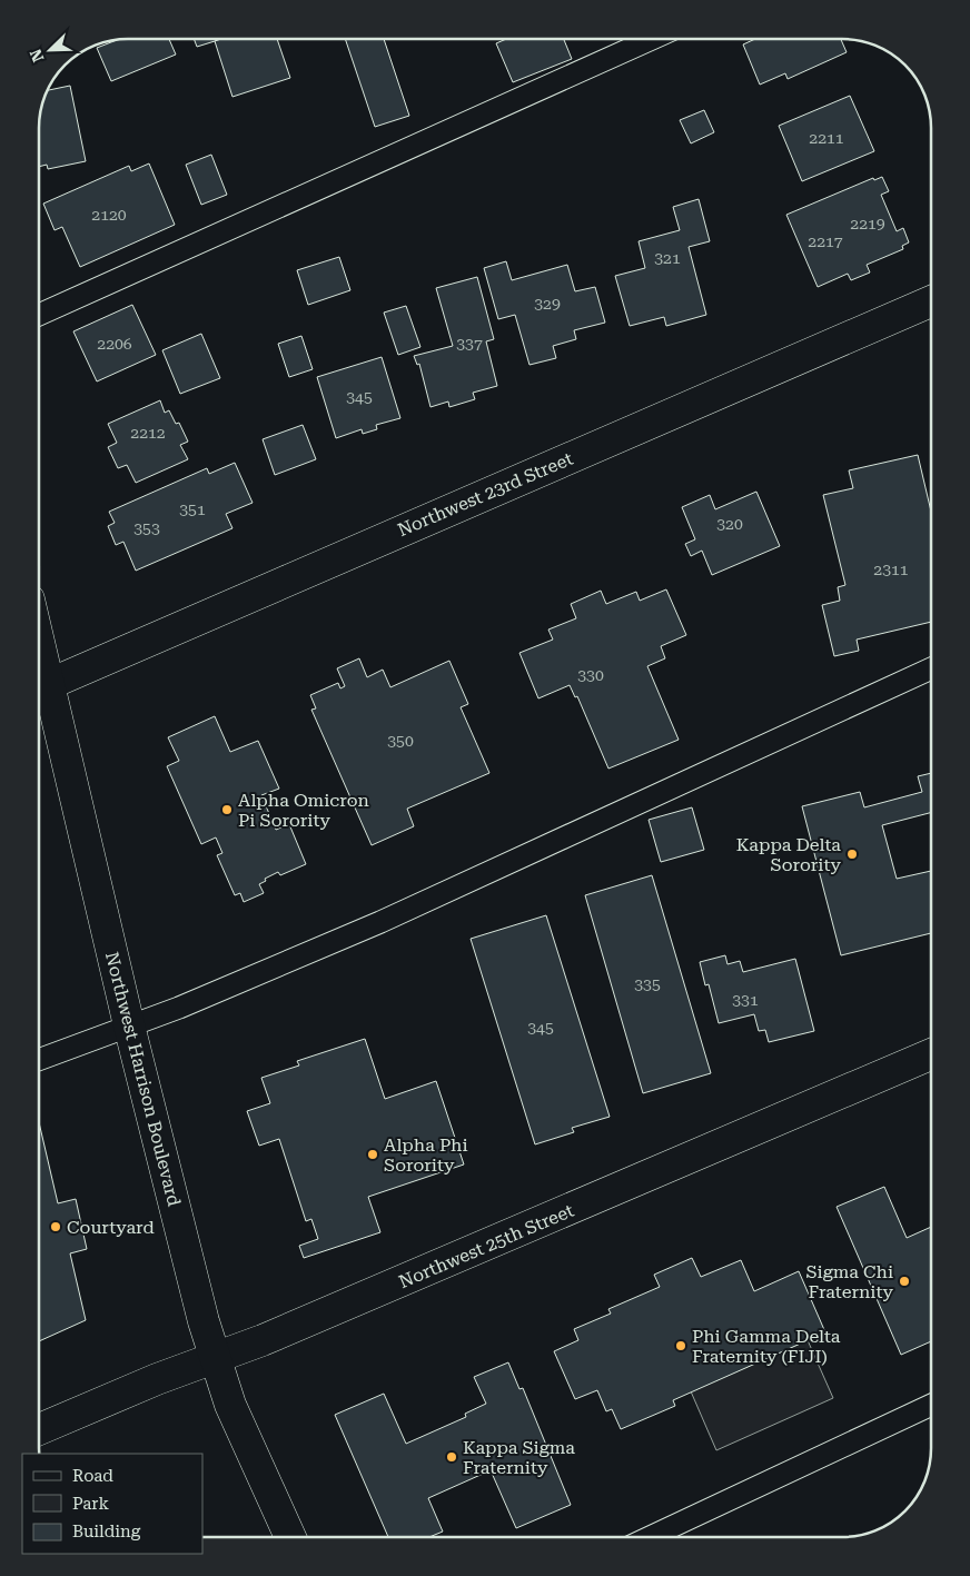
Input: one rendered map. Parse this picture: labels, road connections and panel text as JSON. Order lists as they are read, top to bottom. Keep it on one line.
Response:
{"streets":{"street":["Northwest 23rd Street","Northwest Harrison Boulevard","Northwest 25th Street"]},"crossings":[["Northwest 23rd Street","Northwest Harrison Boulevard"],["Northwest Harrison Boulevard","Northwest 25th Street"]],"places":["Alpha Omicron Pi Sorority","Kappa Delta Sorority","Alpha Phi Sorority","Courtyard","Sigma Chi Fraternity","Phi Gamma Delta Fraternity (FIJI)","Kappa Sigma Fraternity"],"house_numbers":["2211","2120","2219","2217","321","329","2206","337","345","2212","351","320","353","2311","330","350","335","331","345"],"legend":["Road","Park","Building"],"north":"bottom left"}
